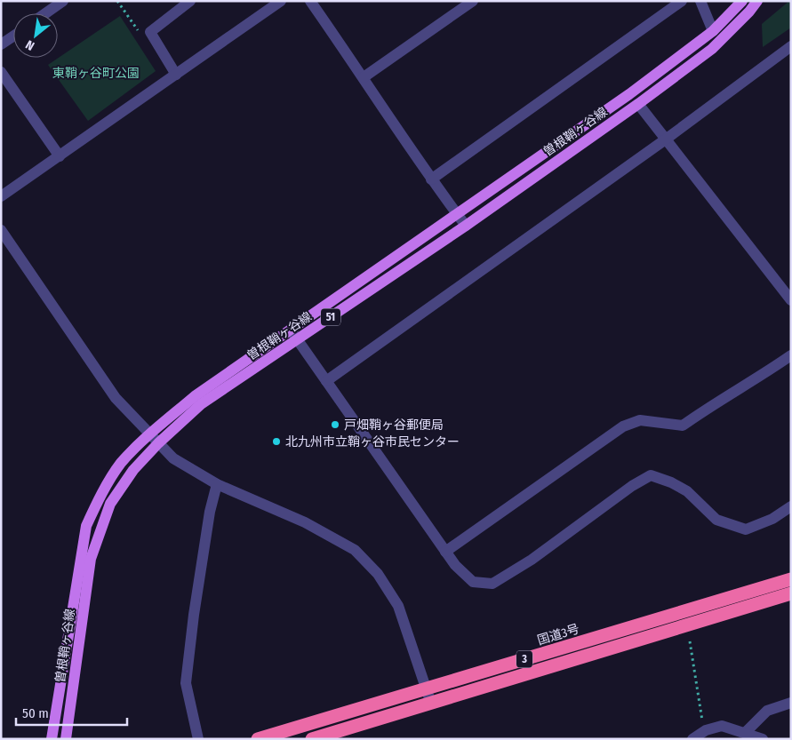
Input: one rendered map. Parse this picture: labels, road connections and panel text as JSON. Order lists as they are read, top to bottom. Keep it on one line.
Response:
{"streets":{"highway":["国道3号","3"],"main road":["曽根鞘ヶ谷線","51"]},"parks":["東鞘ヶ谷町公園"],"places":["戸畑鞘ヶ谷郵便局","北九州市立鞘ヶ谷市民センター"],"scale_bar":"50 m","north":"bottom left"}
